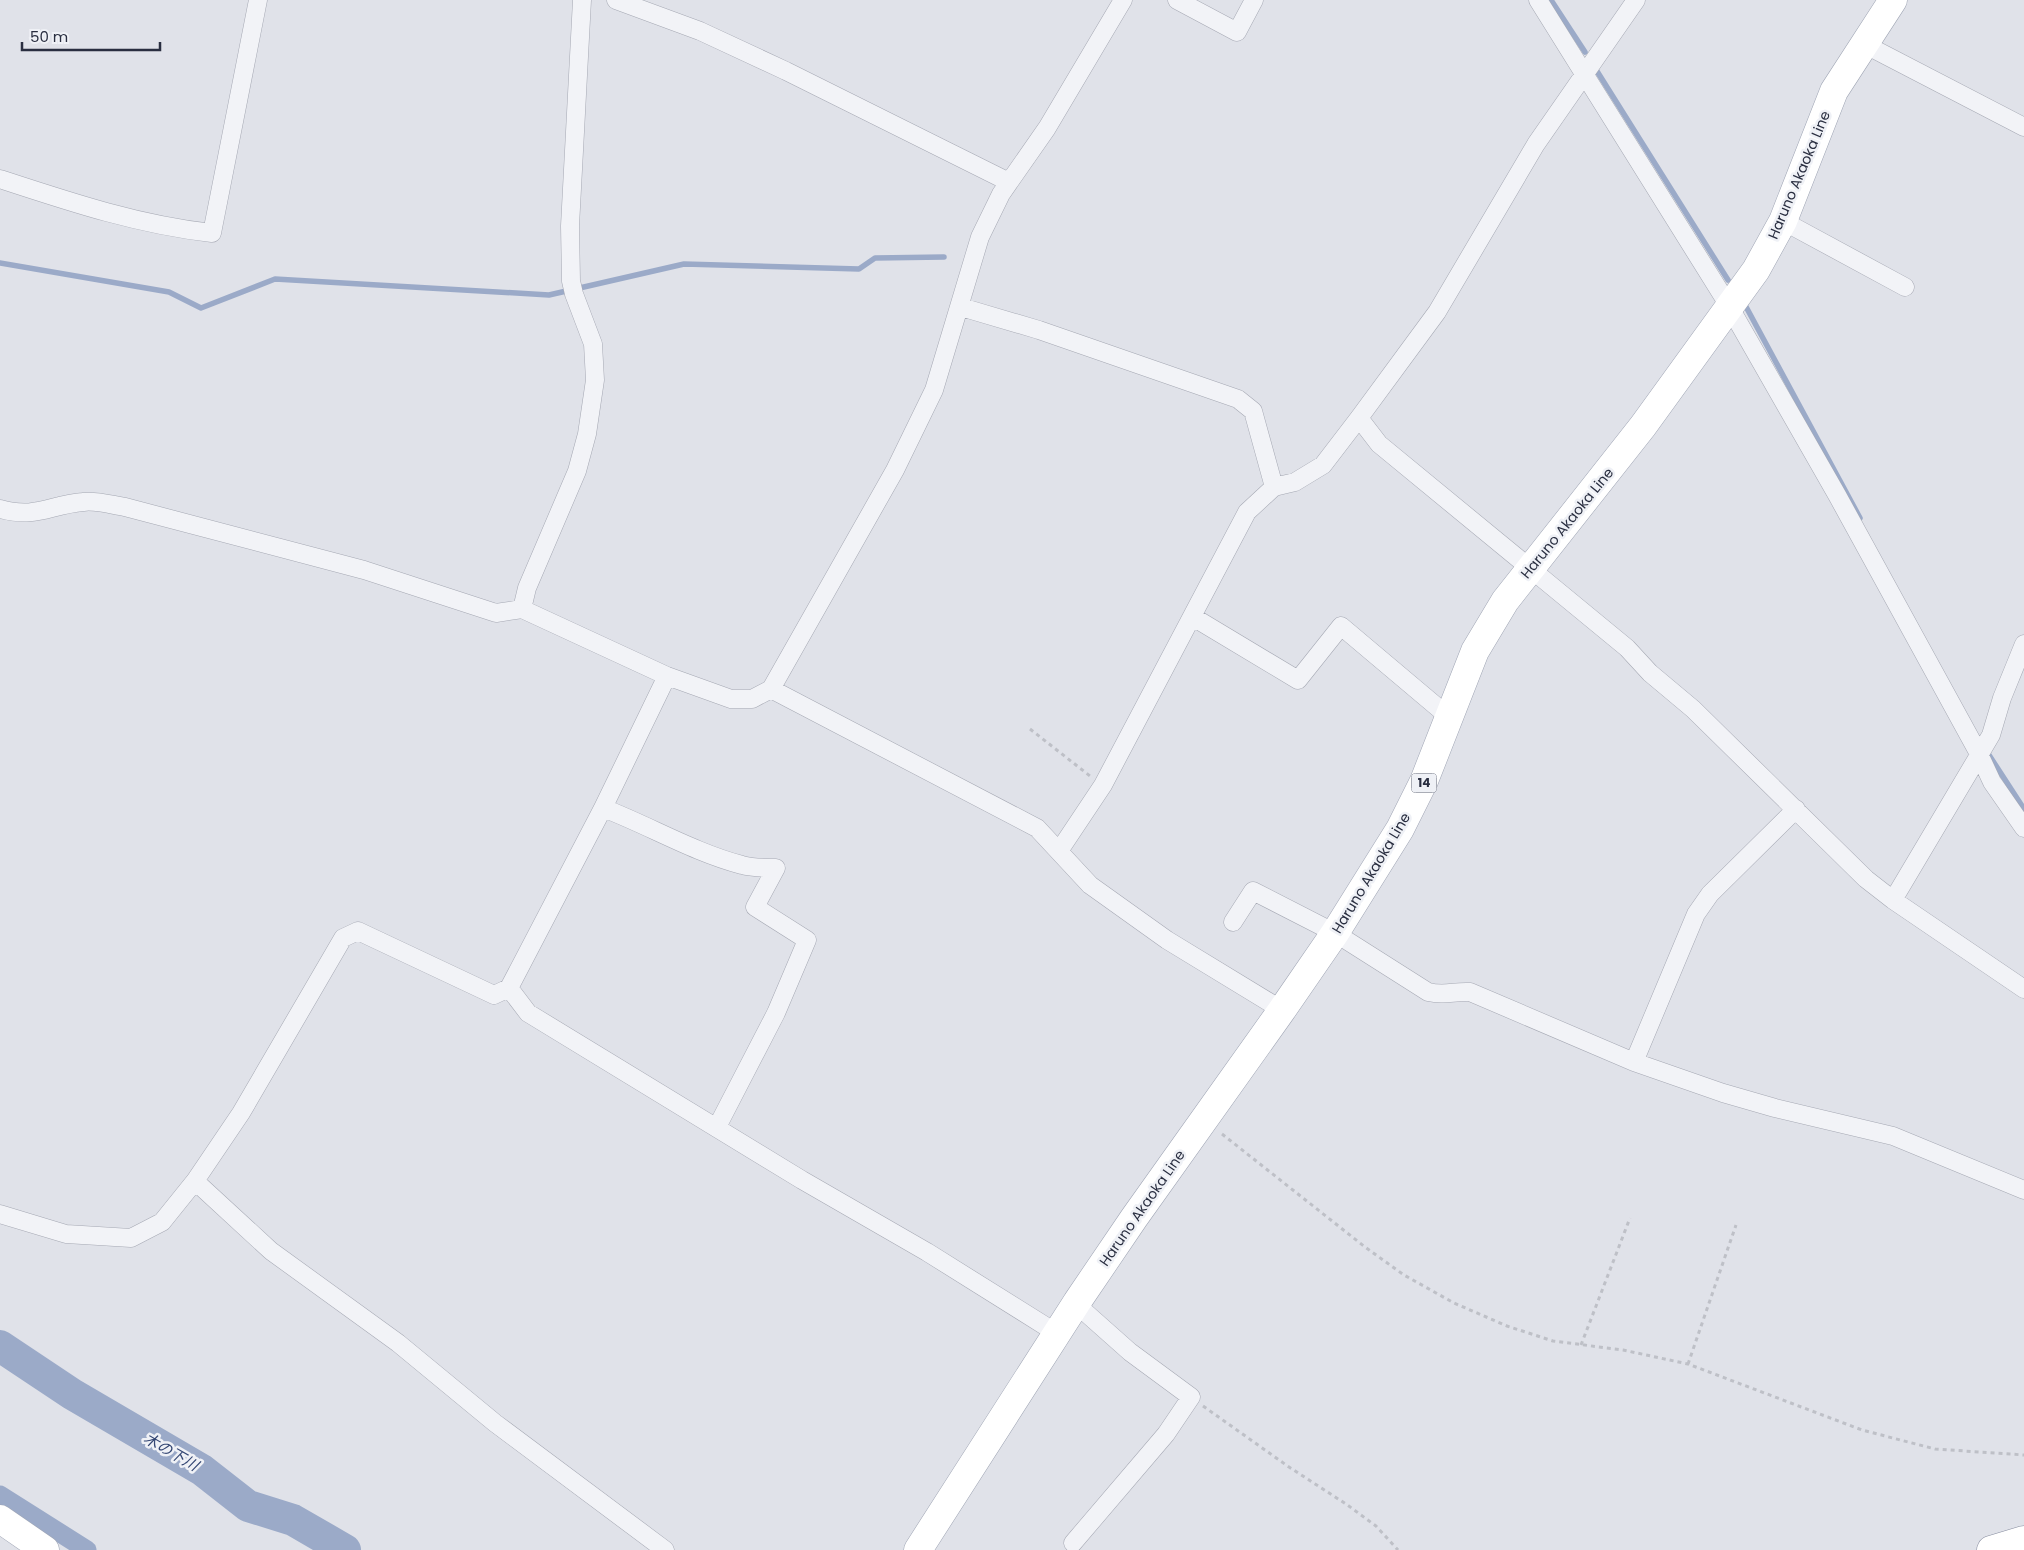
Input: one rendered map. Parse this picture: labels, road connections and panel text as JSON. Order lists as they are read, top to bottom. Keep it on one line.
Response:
{"streets":{"main road":["Haruno Akaoka Line","14"]},"water":["木の下川"],"scale_bar":"50 m"}
